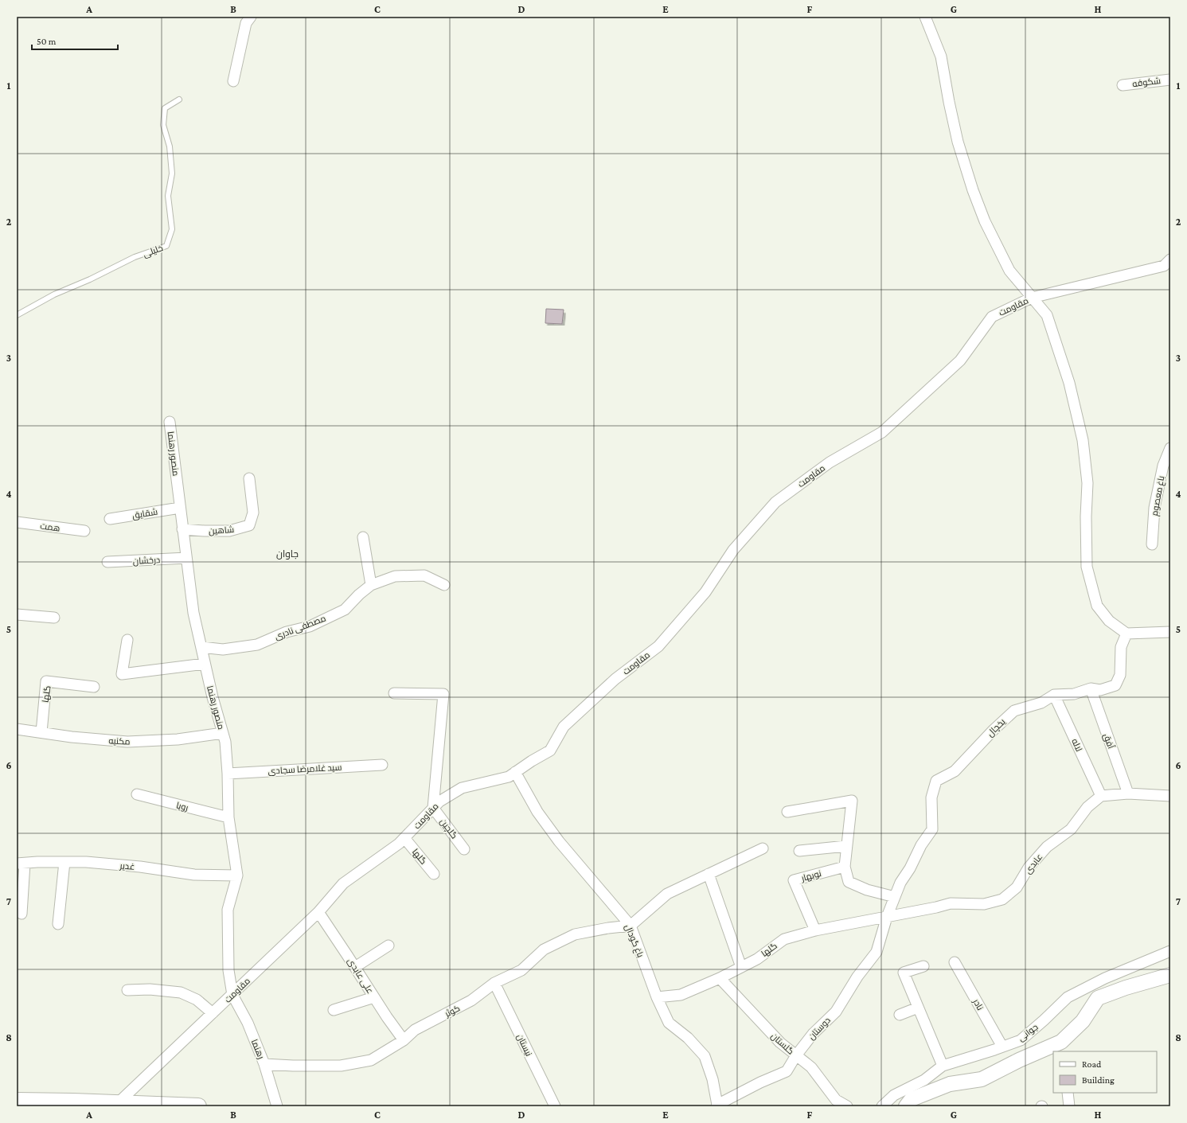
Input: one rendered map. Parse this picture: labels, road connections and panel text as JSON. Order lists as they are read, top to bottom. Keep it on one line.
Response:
{"streets":{"street":["شکوفه","مقاومت","منصور رهنما","باغ معصوم","شقایق","همت","شاهین","درخشان","مصطفی نادری","گلها","یخچال","مکنیه","اُفق","لاله","سید غلامرضا سجادی","رویا","گلچین","عابدی","غدیر","نوبهار","باغ گودال","علی عابدی","نادر","کوثر","دوستان","جوانی","گلستان","نیستان","رهنما"],"lane":["خلیلی"]},"crossings":[["مقاومت","منصور رهنما"],["مقاومت","گلها"],["مقاومت","گلچین"],["مقاومت","باغ گودال"],["مقاومت","علی عابدی"],["مقاومت","رهنما"],["منصور رهنما","شقایق"],["منصور رهنما","شاهین"],["منصور رهنما","درخشان"],["منصور رهنما","مصطفی نادری"],["منصور رهنما","مکنیه"],["منصور رهنما","سید غلامرضا سجادی"],["منصور رهنما","رویا"],["منصور رهنما","غدیر"],["منصور رهنما","رهنما"],["گلها","یخچال"],["گلها","مکنیه"],["گلها","عابدی"],["گلها","نوبهار"],["گلها","باغ گودال"],["گلها","دوستان"],["گلها","گلستان"],["یخچال","اُفق"],["یخچال","لاله"],["یخچال","عابدی"],["یخچال","دوستان"],["لاله","عابدی"],["عابدی","دوستان"],["باغ گودال","کوثر"],["باغ گودال","دوستان"],["علی عابدی","کوثر"],["نادر","جوانی"],["کوثر","نیستان"],["کوثر","رهنما"],["دوستان","گلستان"]],"districts":["جاوان"],"legend":["Road","Building"],"scale_bar":"50 m","grid":{"columns":["A","B","C","D","E","F","G","H"],"rows":["1","2","3","4","5","6","7","8"]}}
